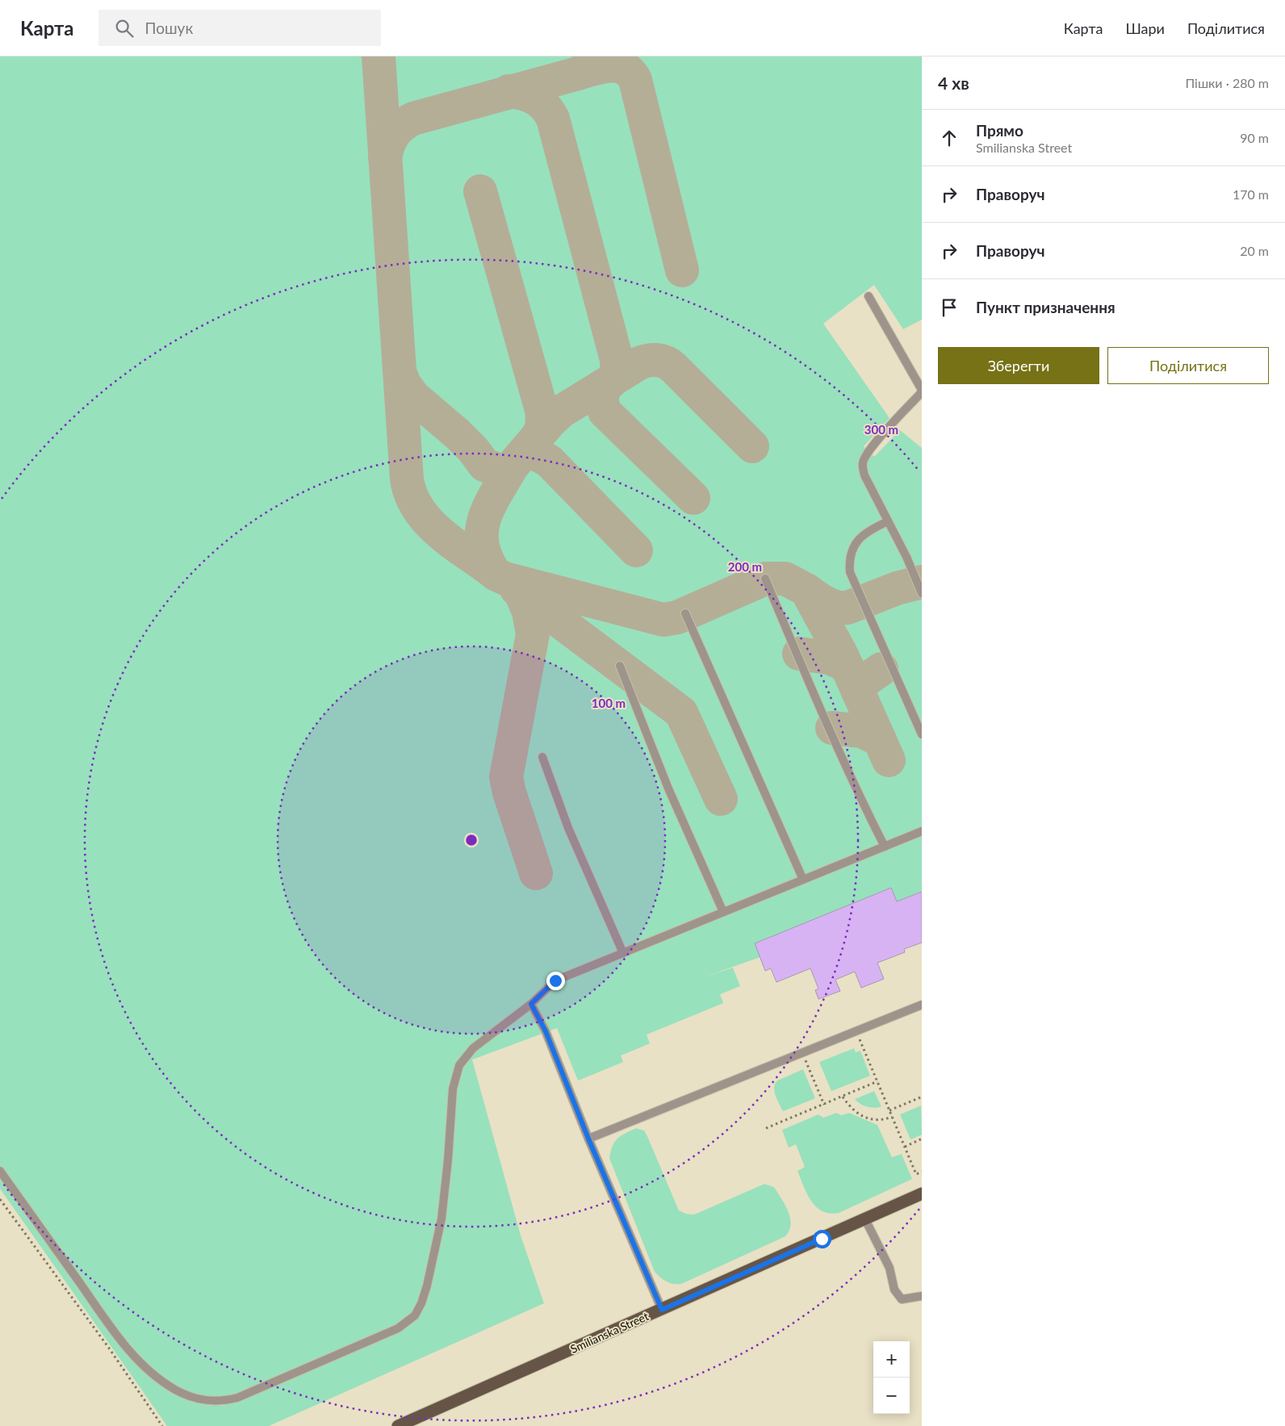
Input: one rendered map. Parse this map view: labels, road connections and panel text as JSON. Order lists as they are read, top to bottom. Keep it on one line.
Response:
{"streets":{"main road":["Smilianska Street"]},"page":{"header":"Карта","search":"Пошук","nav":["Карта","Шари","Поділитися"],"heading":["4 хв","Пішки · 280 m"],"list":[["Прямо","Smilianska Street","90 m"],["Праворуч","170 m"],["Праворуч","20 m"],"Пункт призначення"],"buttons":["Зберегти","Поділитися"],"map_buttons":["+","−"]},"rings":["300 m","200 m","100 m"]}
